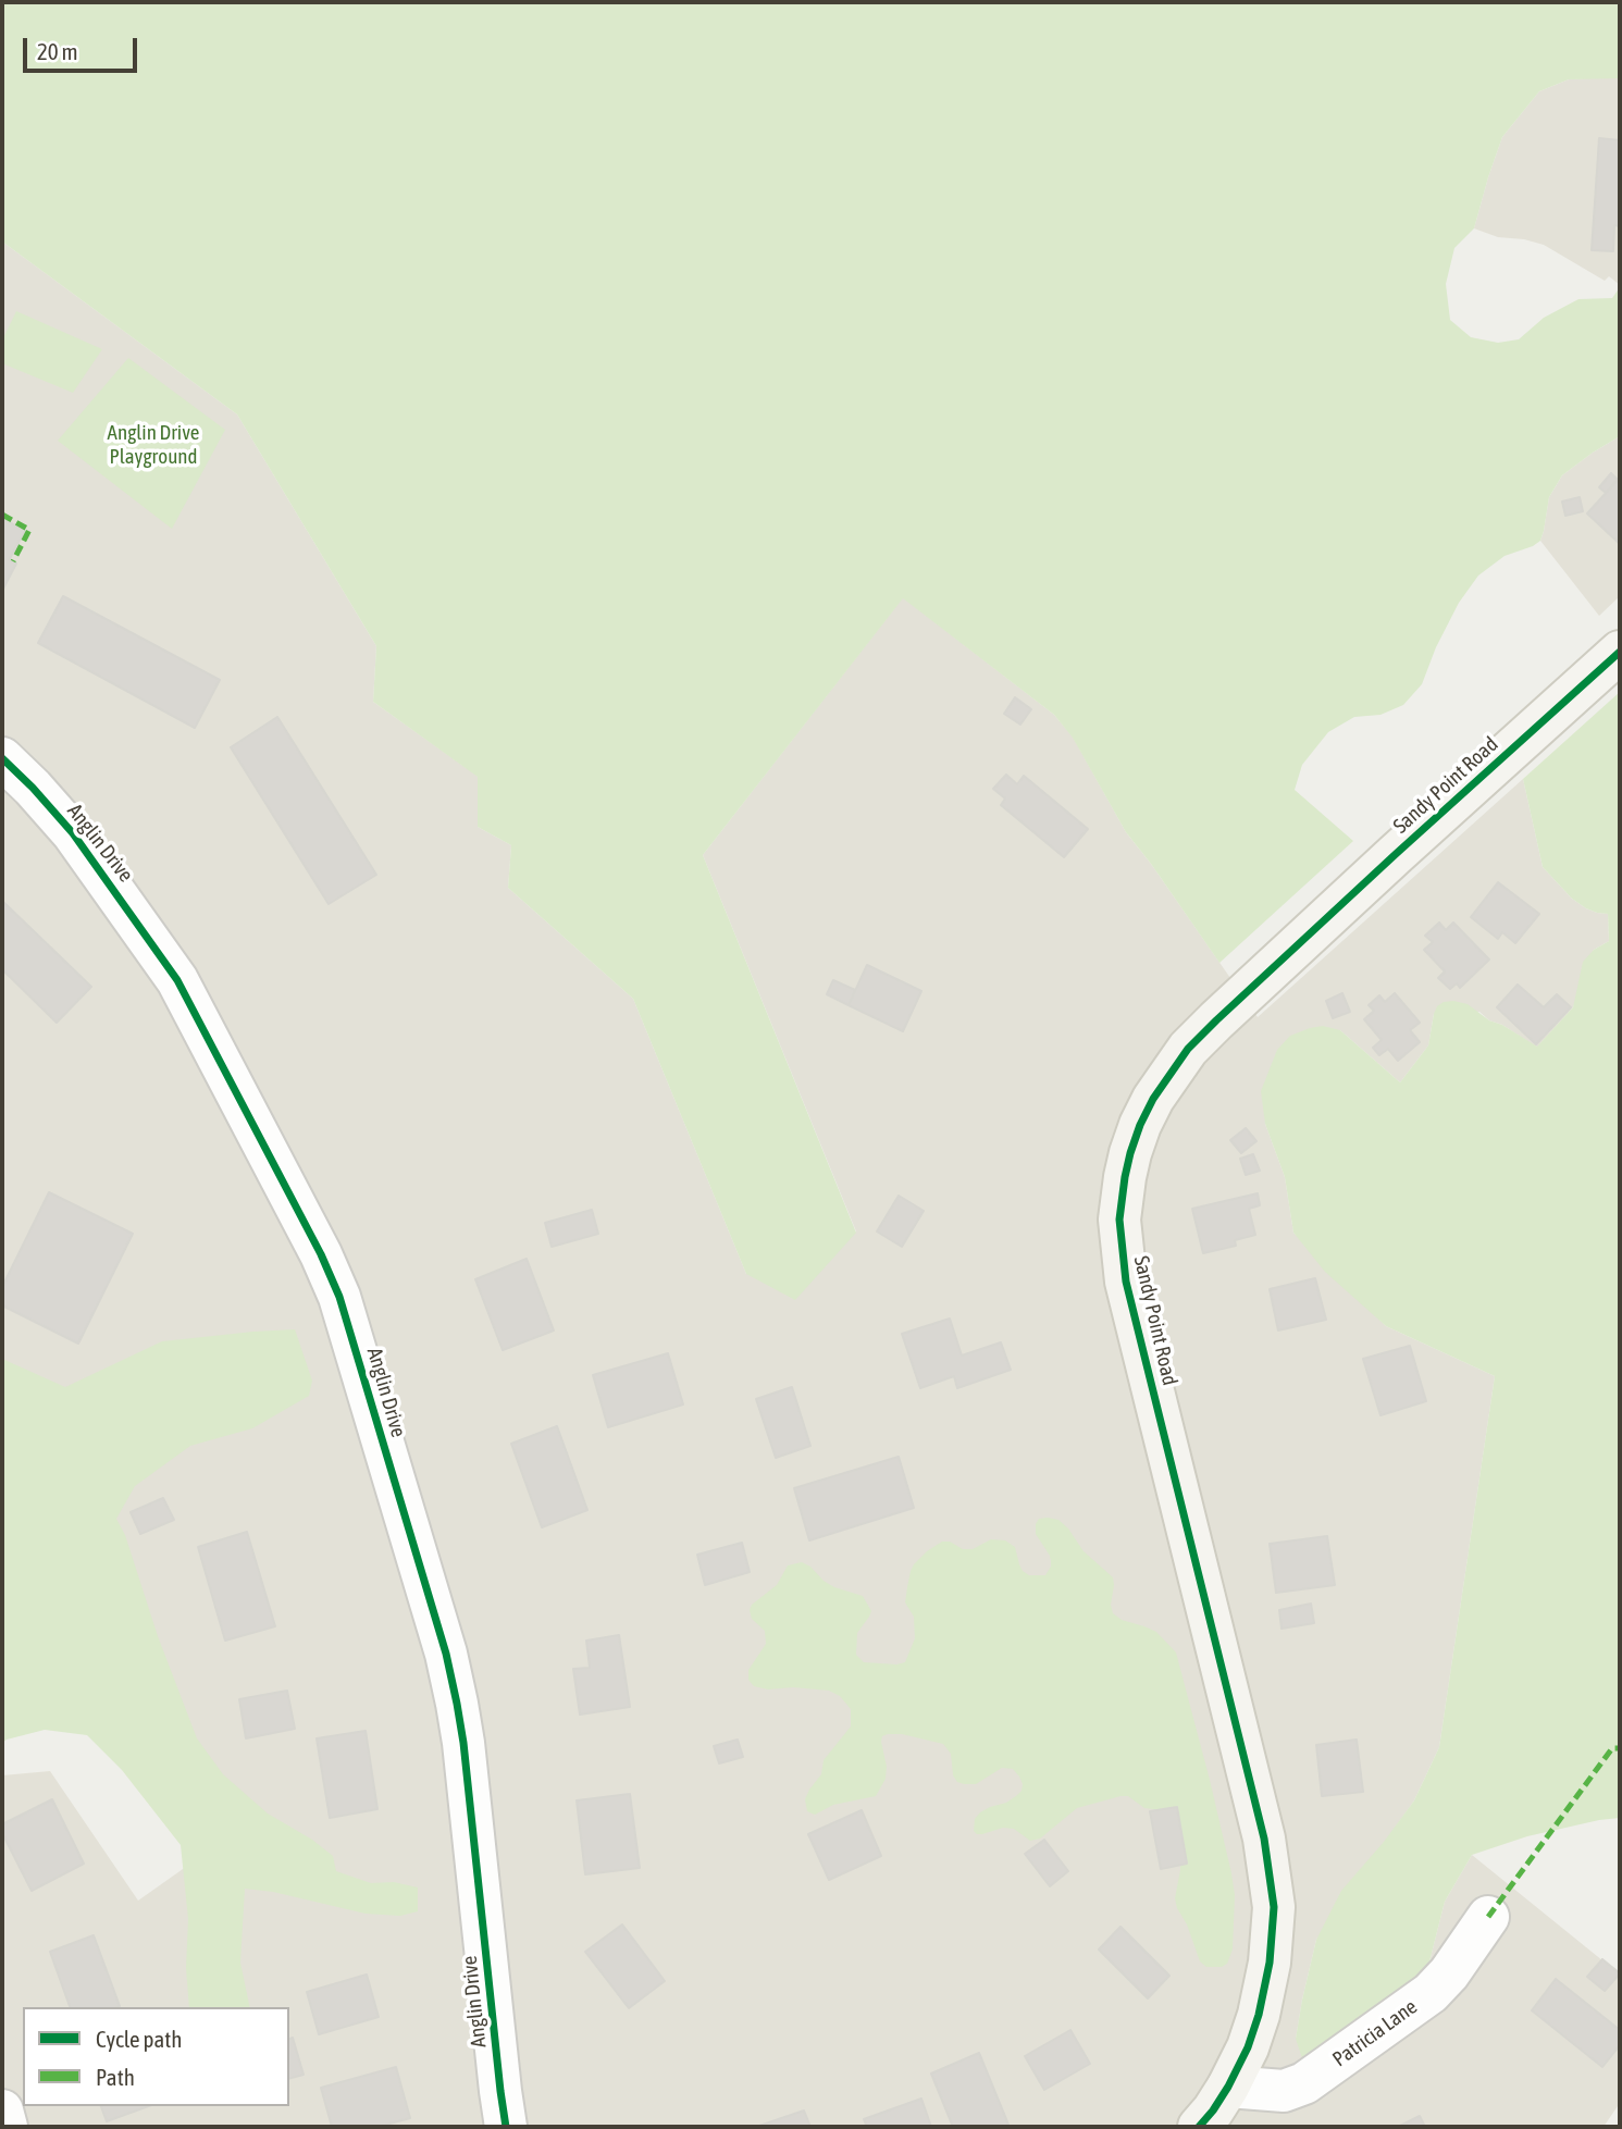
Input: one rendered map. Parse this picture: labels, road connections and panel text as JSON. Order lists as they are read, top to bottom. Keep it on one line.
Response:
{"streets":{"street":["Sandy Point Road","Anglin Drive","Patricia Lane"]},"crossings":[["Sandy Point Road","Patricia Lane"]],"parks":["Anglin Drive Playground"],"legend":["Cycle path","Path"],"scale_bar":"20 m"}
